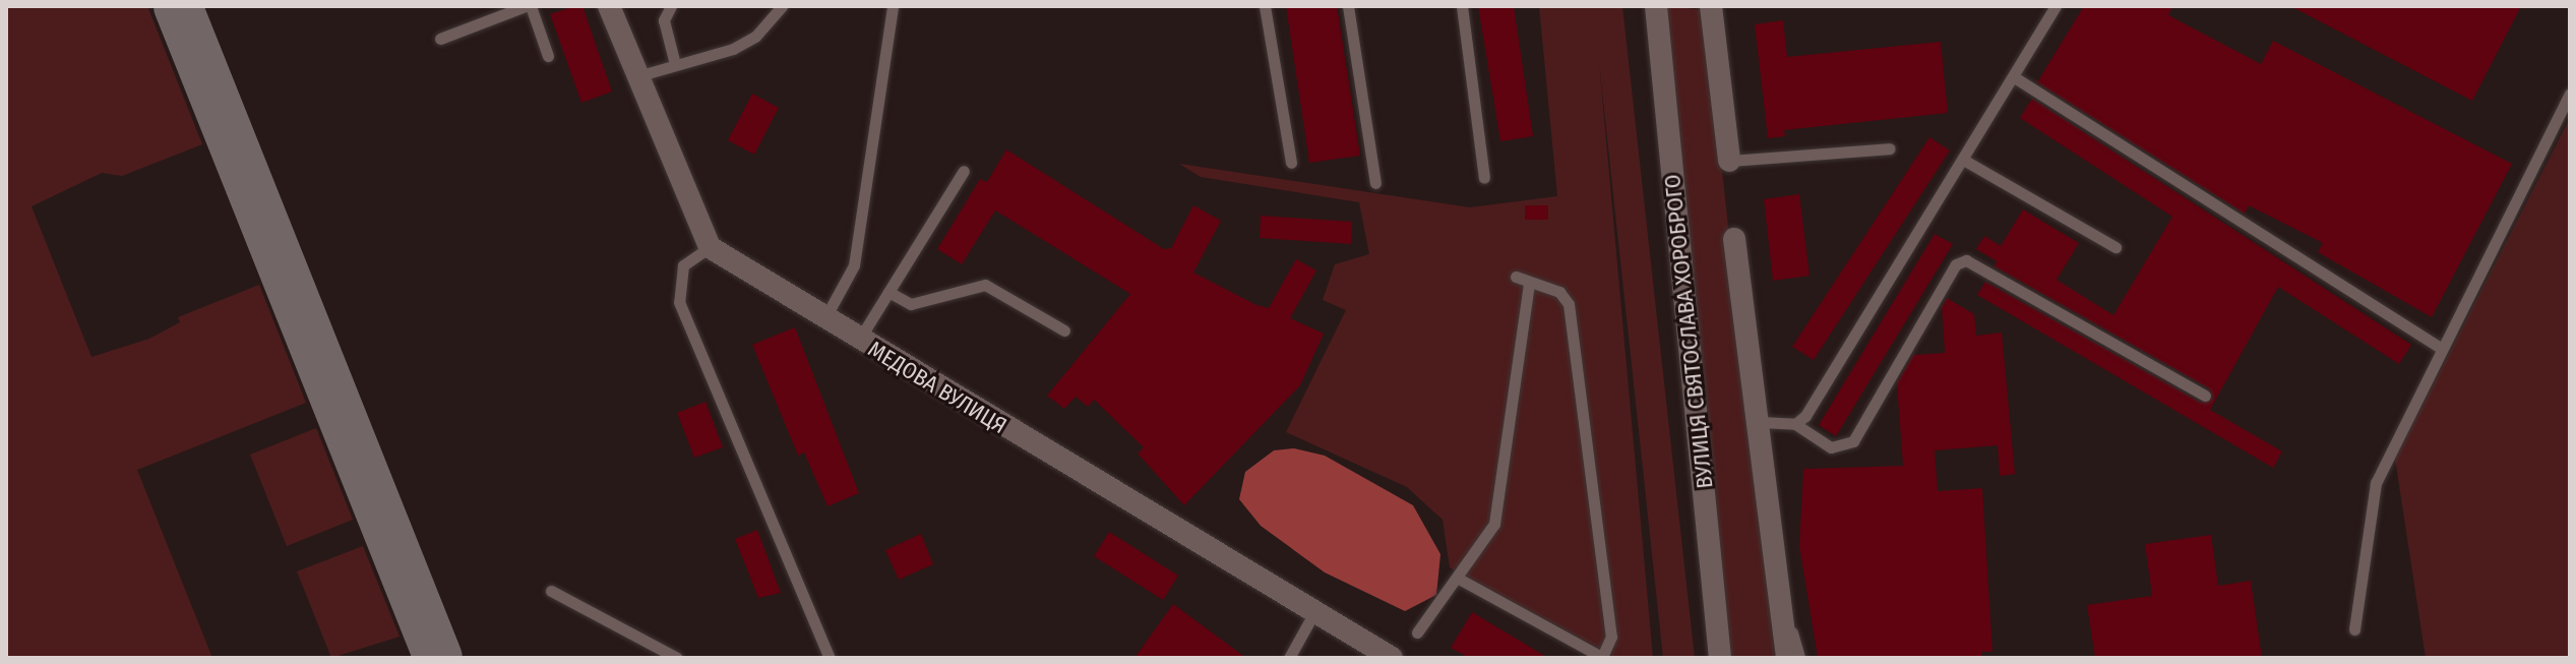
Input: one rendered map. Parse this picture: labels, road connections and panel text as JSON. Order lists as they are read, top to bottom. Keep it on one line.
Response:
{"streets":{"street":["ВУЛИЦЯ СВЯТОСЛАВА ХОРОБРОГО","МЕДОВА ВУЛИЦЯ"]}}
